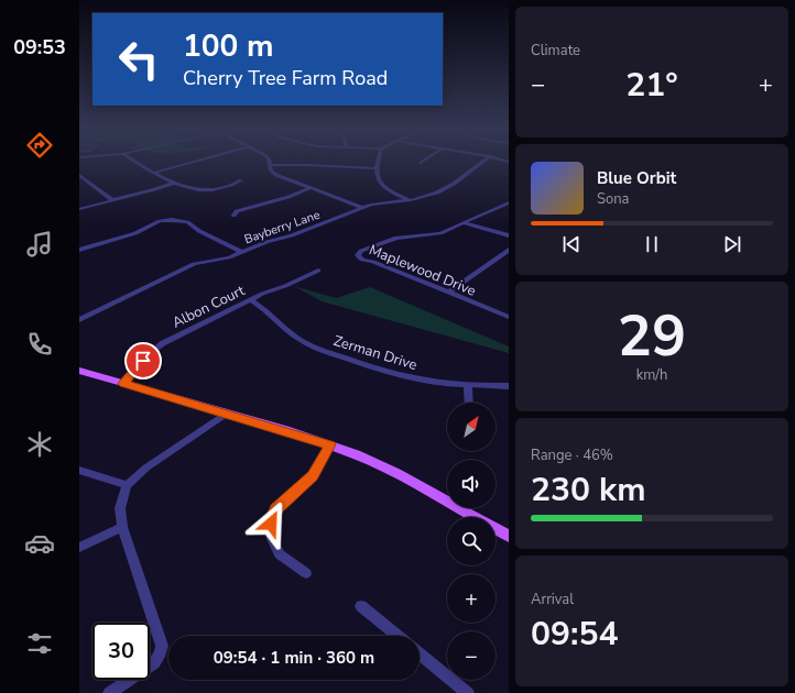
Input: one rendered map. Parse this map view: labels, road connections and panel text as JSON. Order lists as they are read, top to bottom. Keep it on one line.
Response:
{"streets":{"street":["Bayberry Lane","Maplewood Drive","Albon Court","Zerman Drive"]},"crossings":[["Albon Court","Zerman Drive"]],"north":"top right","page":{"tabs":"09:53","tile":["Climate",["29","km/h"],["Range · 46%","230 km"],["Arrival","09:54"]],"turn":["100 m","Cherry Tree Farm Road"],"heat":["−","21°","+"],"song":["Blue Orbit","Sona"],"map_buttons":["+","−"],"limit":"30","trip":"09:54 · 1 min · 360 m"}}
